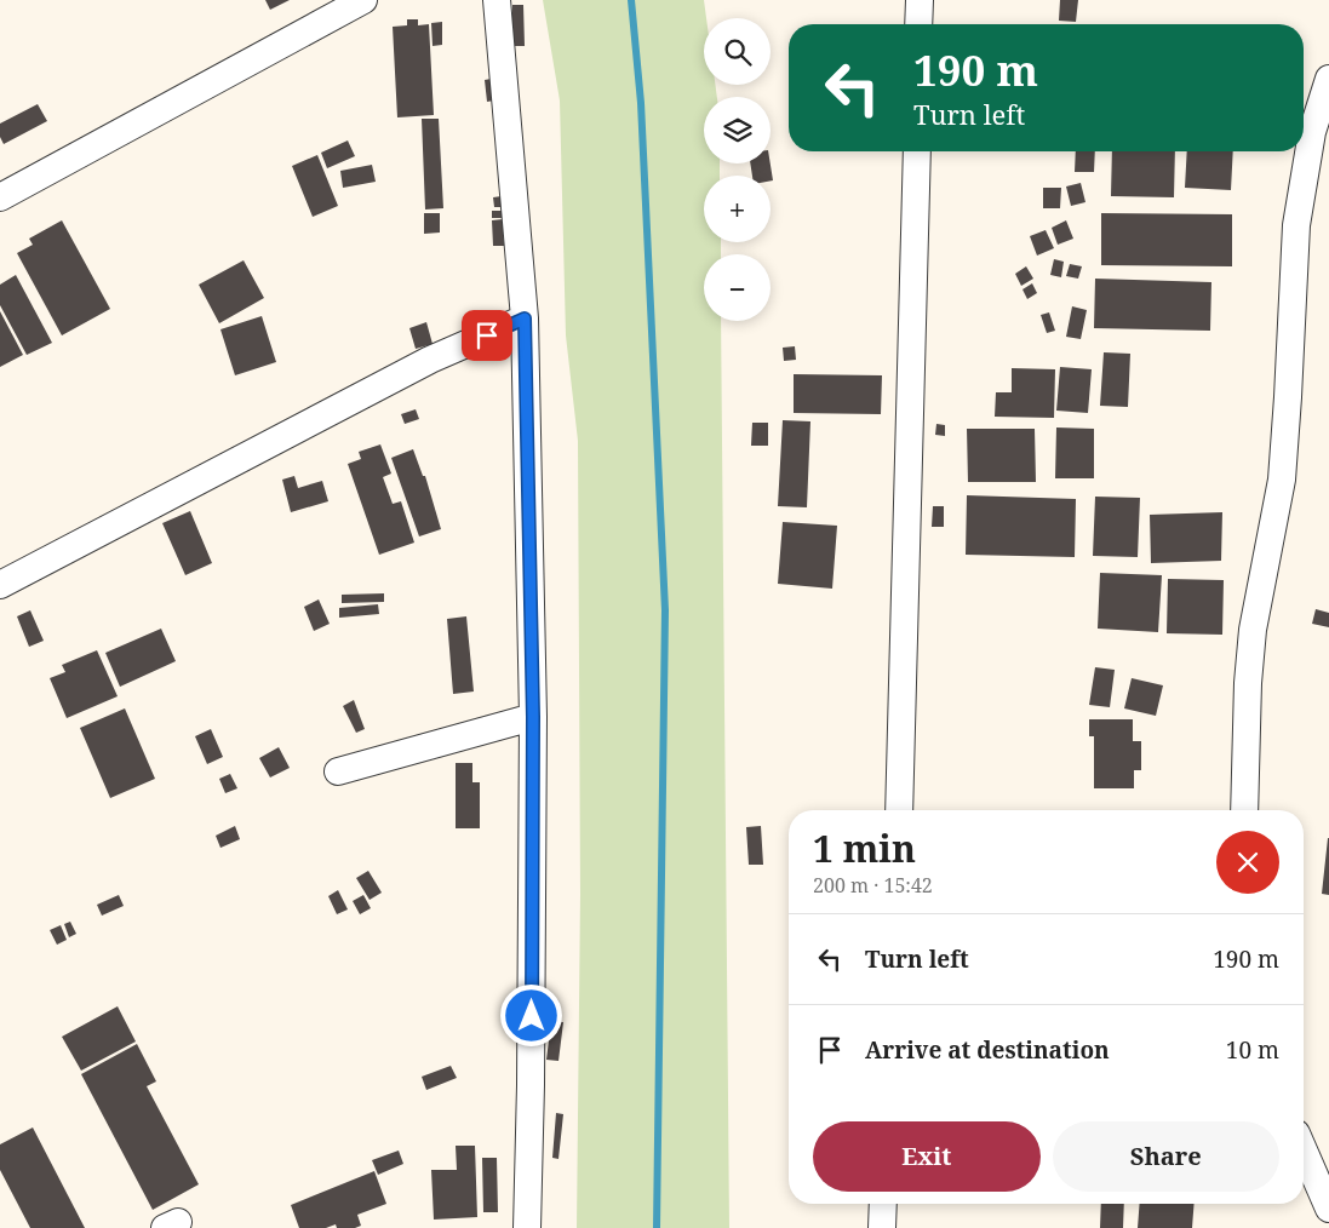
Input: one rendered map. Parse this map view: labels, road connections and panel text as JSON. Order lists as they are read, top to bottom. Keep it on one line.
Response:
{"page":{"map_buttons":["+","−"],"turn":["190 m","Turn left"],"heading":["1 min","200 m · 15:42"],"list":[{"name":"Turn left","value":"190 m"},{"name":"Arrive at destination","value":"10 m"}],"buttons":["Exit","Share"]}}
